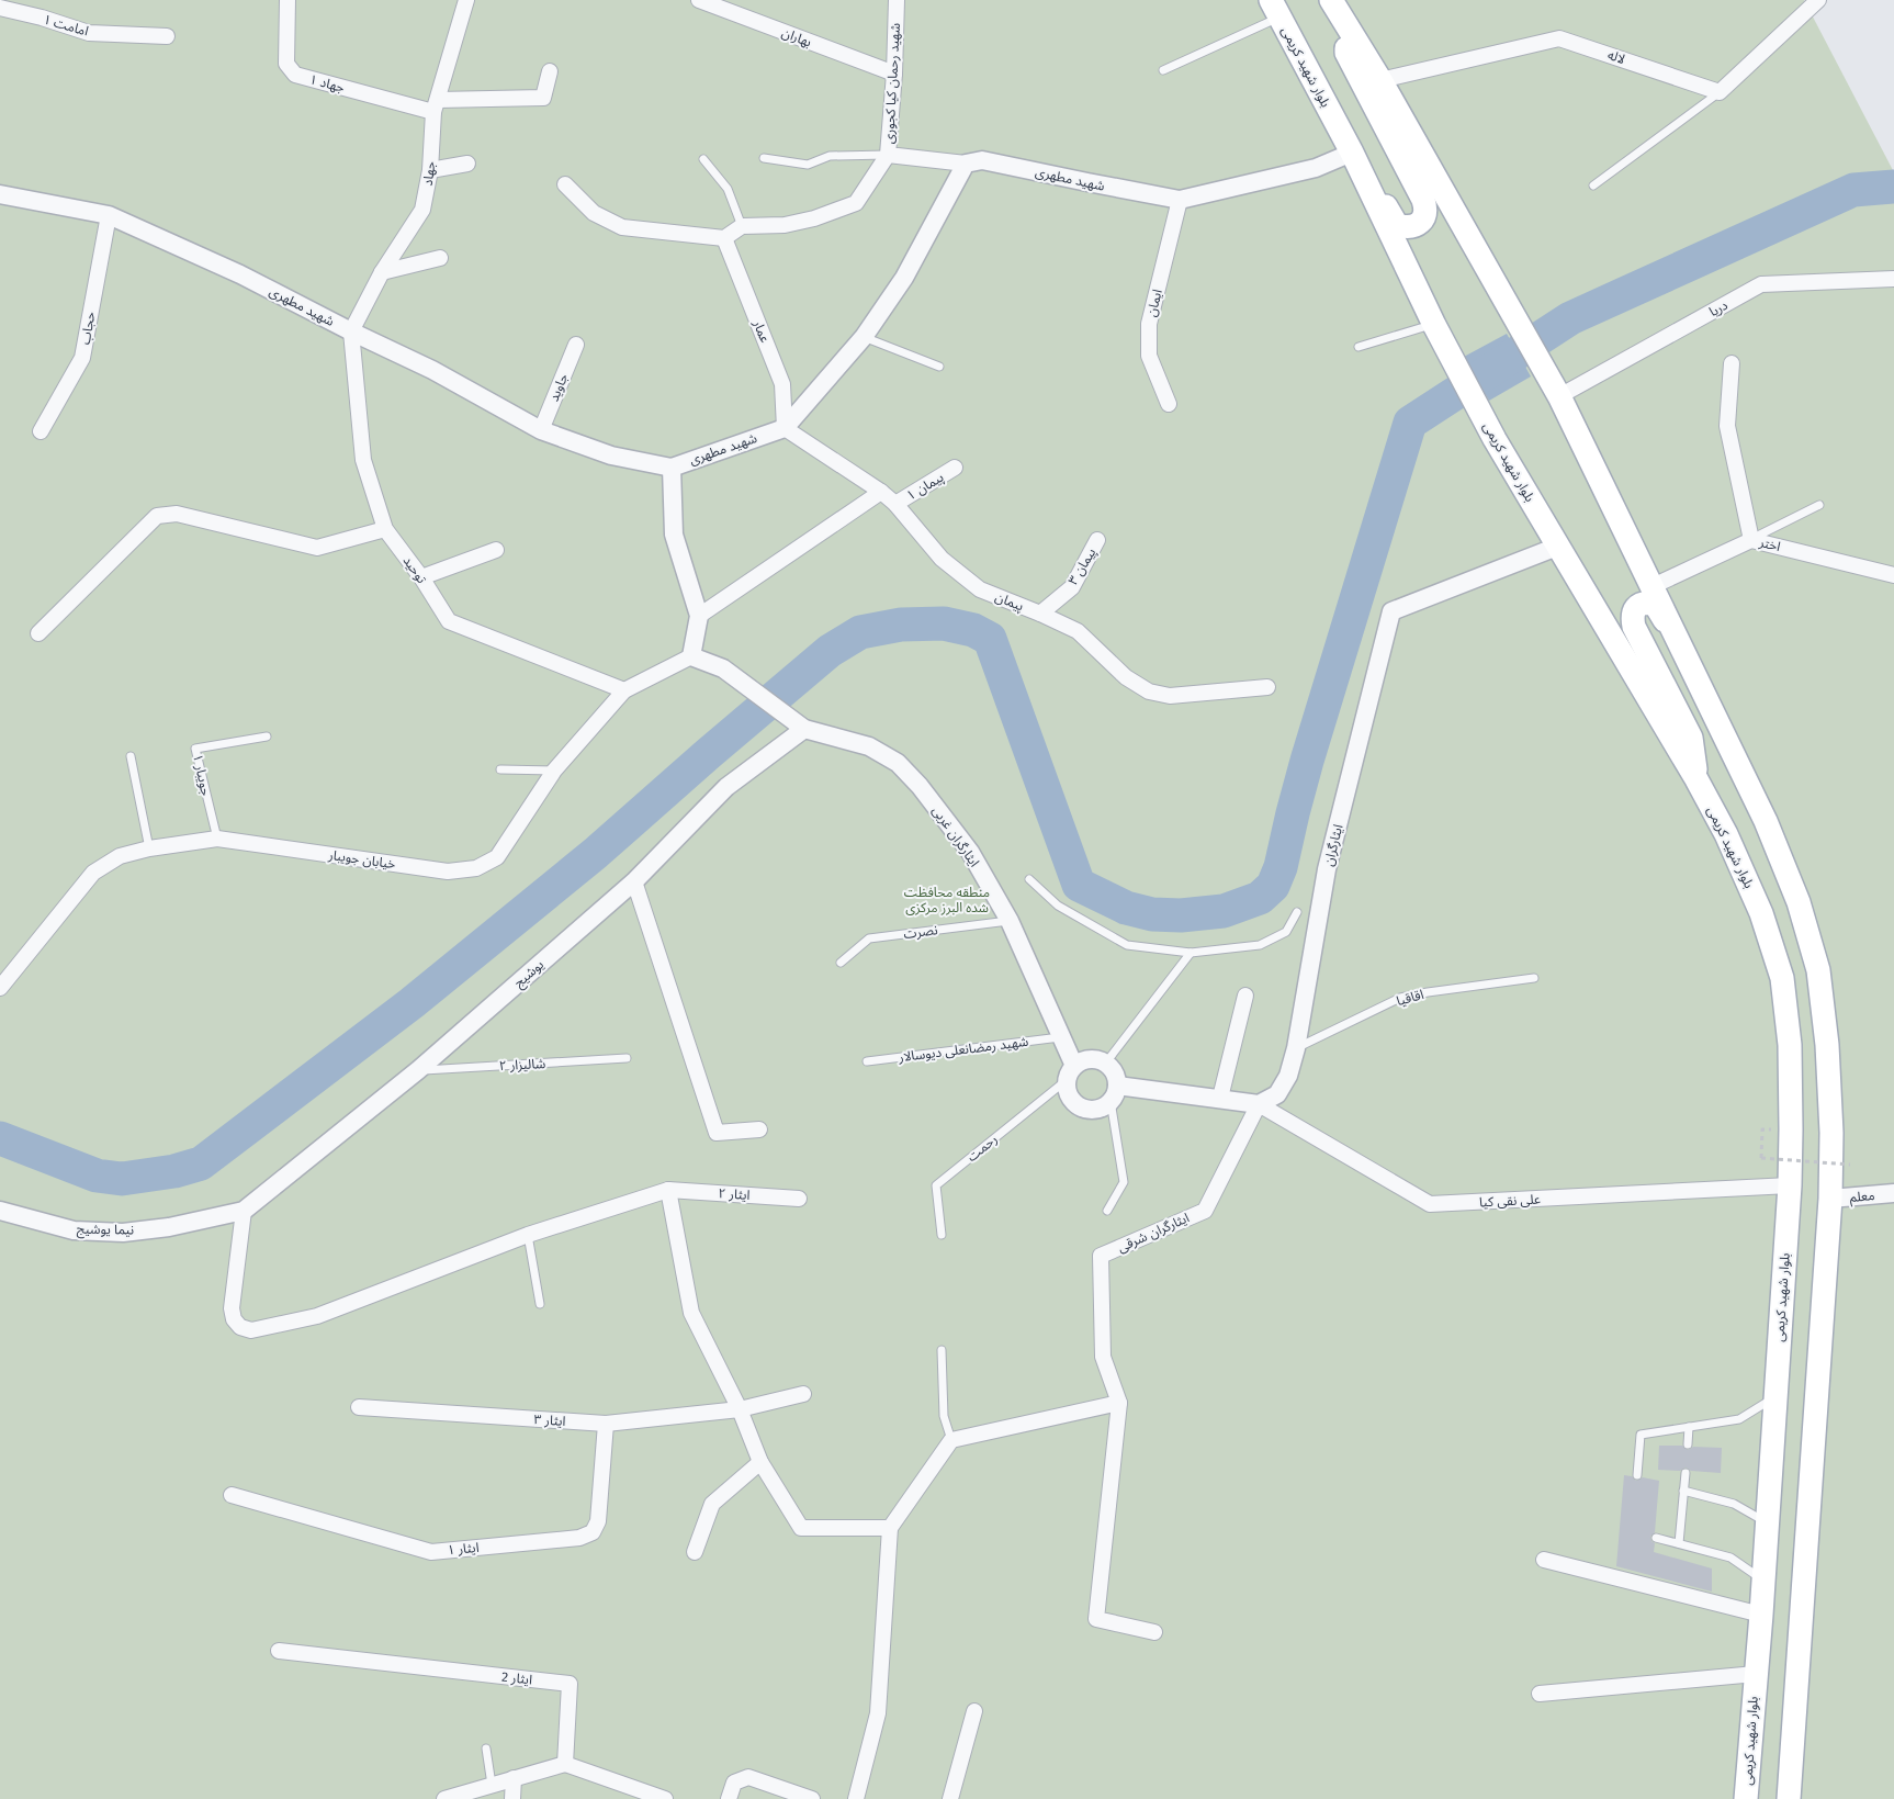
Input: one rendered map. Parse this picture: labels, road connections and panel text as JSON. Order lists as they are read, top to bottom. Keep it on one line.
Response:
{"streets":{"main road":["بلوار شهید کریمی"],"street":["امامت ۱","بهاران","لاله","جهاد ۱","شهید رحمان کیا کجوری","جهاد","شهید مطهری","ایمان","دریا","حجاب","عمار","جاوید","پیمان ۱","اختر","پیمان ۳","توحید","پیمان","ایثارگران غربی","ایثارگران","خیابان جویبار","یوشیج","ایثار ۲","معلم","علی نقی کیا","نیما یوشیج","ایثارگران شرقی","ایثار ۳","ایثار ۱","ایثار 2"],"lane":["جویبار ۱","نصرت","اقاقیا","شهید رمضانعلی دیوسالار","شالیزار ۲","رحمت"]},"crossings":[["بهاران","شهید رحمان کیا کجوری"],["بلوار شهید کریمی","شهید مطهری"],["بلوار شهید کریمی","ایثارگران"],["بلوار شهید کریمی","علی نقی کیا"],["جهاد ۱","جهاد"],["شهید رحمان کیا کجوری","شهید مطهری"],["جهاد","شهید مطهری"],["جهاد","توحید"],["شهید مطهری","ایمان"],["شهید مطهری","حجاب"],["شهید مطهری","عمار"],["شهید مطهری","جاوید"],["شهید مطهری","توحید"],["شهید مطهری","پیمان"],["عمار","پیمان"],["پیمان ۱","پیمان"],["پیمان ۳","پیمان"],["توحید","خیابان جویبار"],["جویبار ۱","خیابان جویبار"],["ایثارگران غربی","نصرت"],["ایثارگران غربی","یوشیج"],["ایثارگران غربی","شهید رمضانعلی دیوسالار"],["ایثارگران غربی","رحمت"],["ایثارگران","اقاقیا"],["ایثارگران","علی نقی کیا"],["ایثارگران","ایثارگران شرقی"],["یوشیج","شالیزار ۲"],["یوشیج","نیما یوشیج"],["علی نقی کیا","ایثارگران شرقی"],["ایثار ۳","ایثار ۱"]],"parks":["منطقه محافظت شده البرز مرکزی"]}
